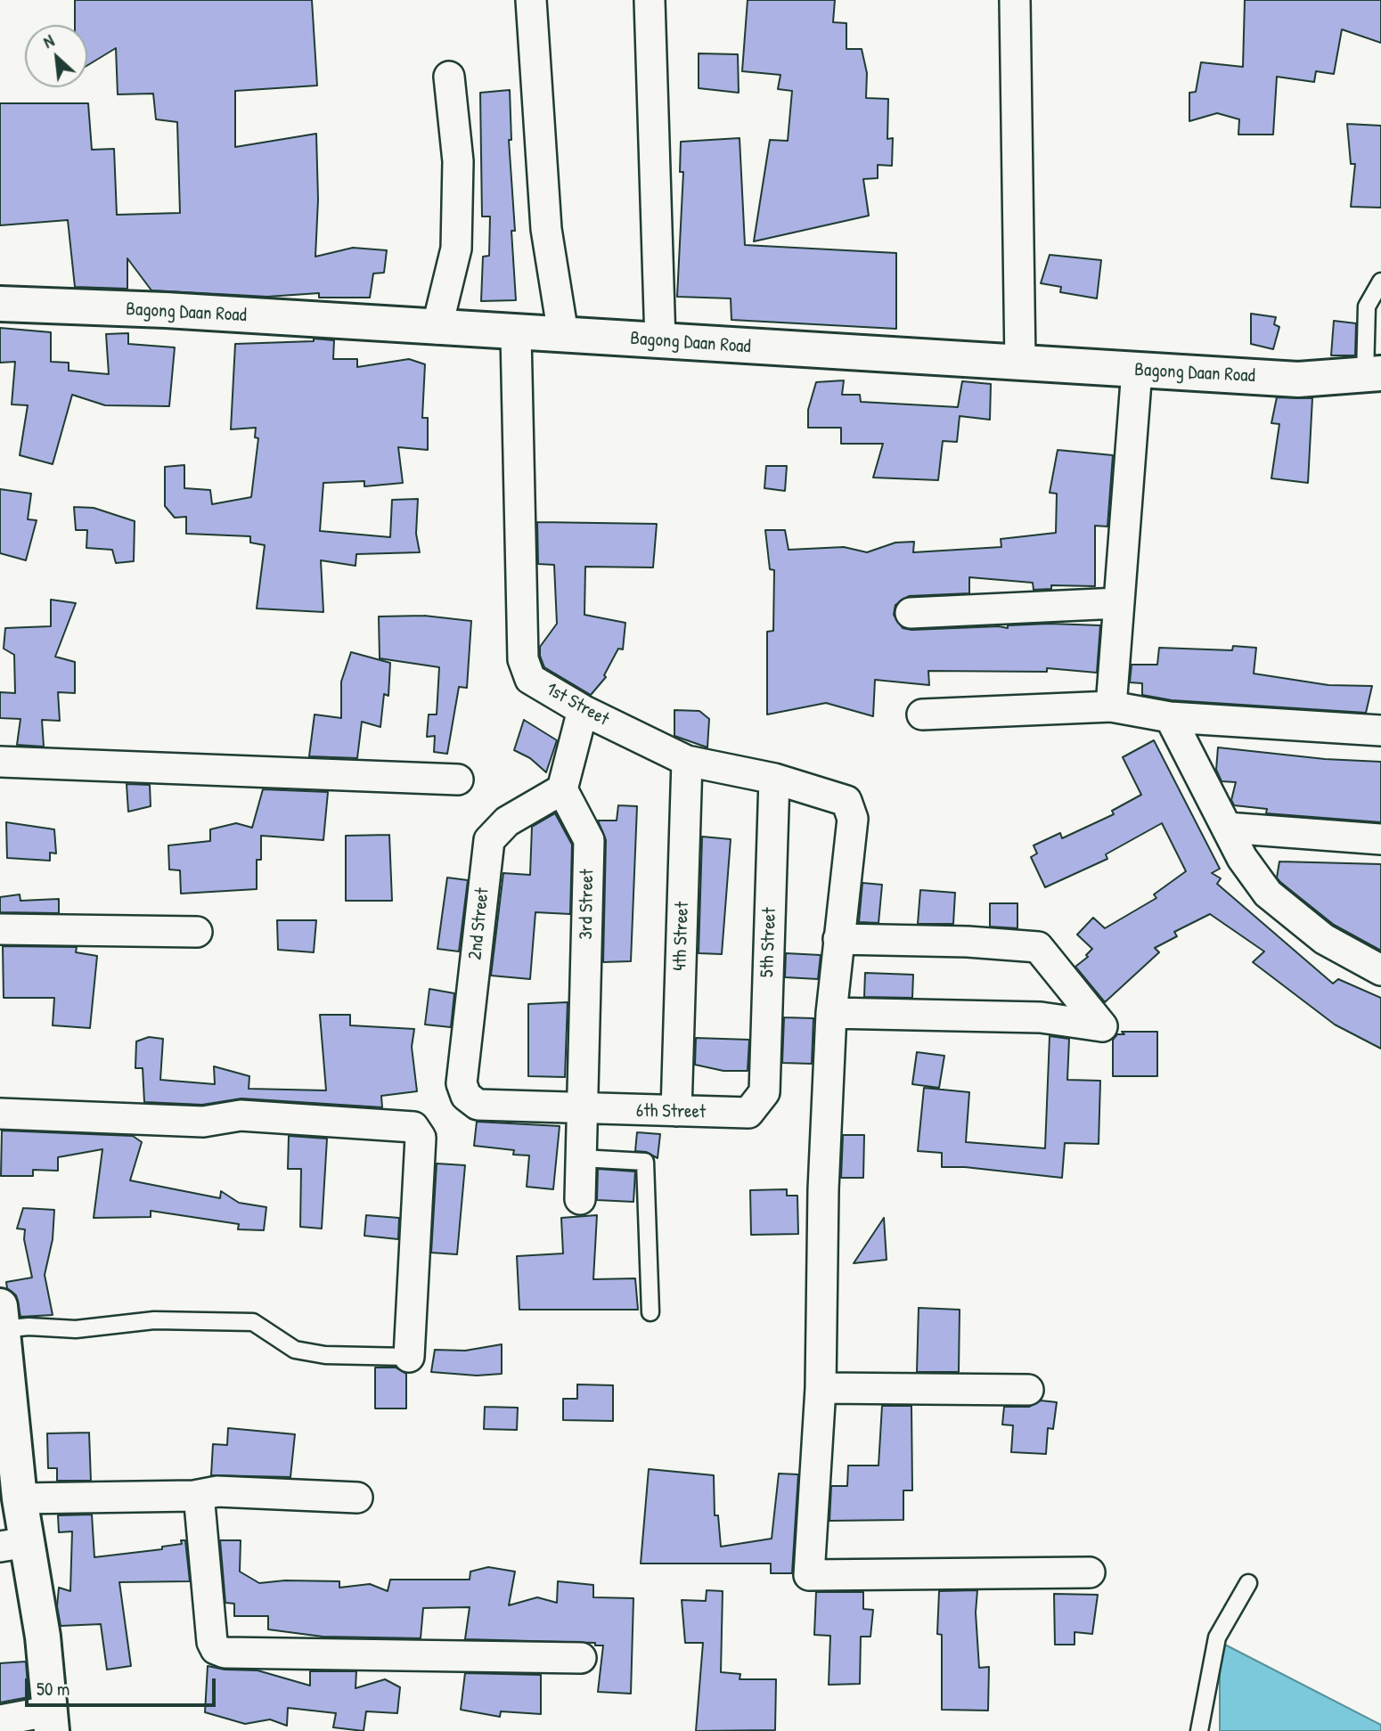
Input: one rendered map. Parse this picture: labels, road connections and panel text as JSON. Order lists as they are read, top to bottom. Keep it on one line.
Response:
{"streets":{"street":["Bagong Daan Road","1st Street","3rd Street","2nd Street","4th Street","5th Street","6th Street"]},"crossings":[["Bagong Daan Road","1st Street"],["1st Street","4th Street"],["1st Street","5th Street"],["3rd Street","2nd Street"],["3rd Street","6th Street"],["2nd Street","6th Street"],["4th Street","6th Street"],["5th Street","6th Street"]],"scale_bar":"50 m","north":"top left"}
